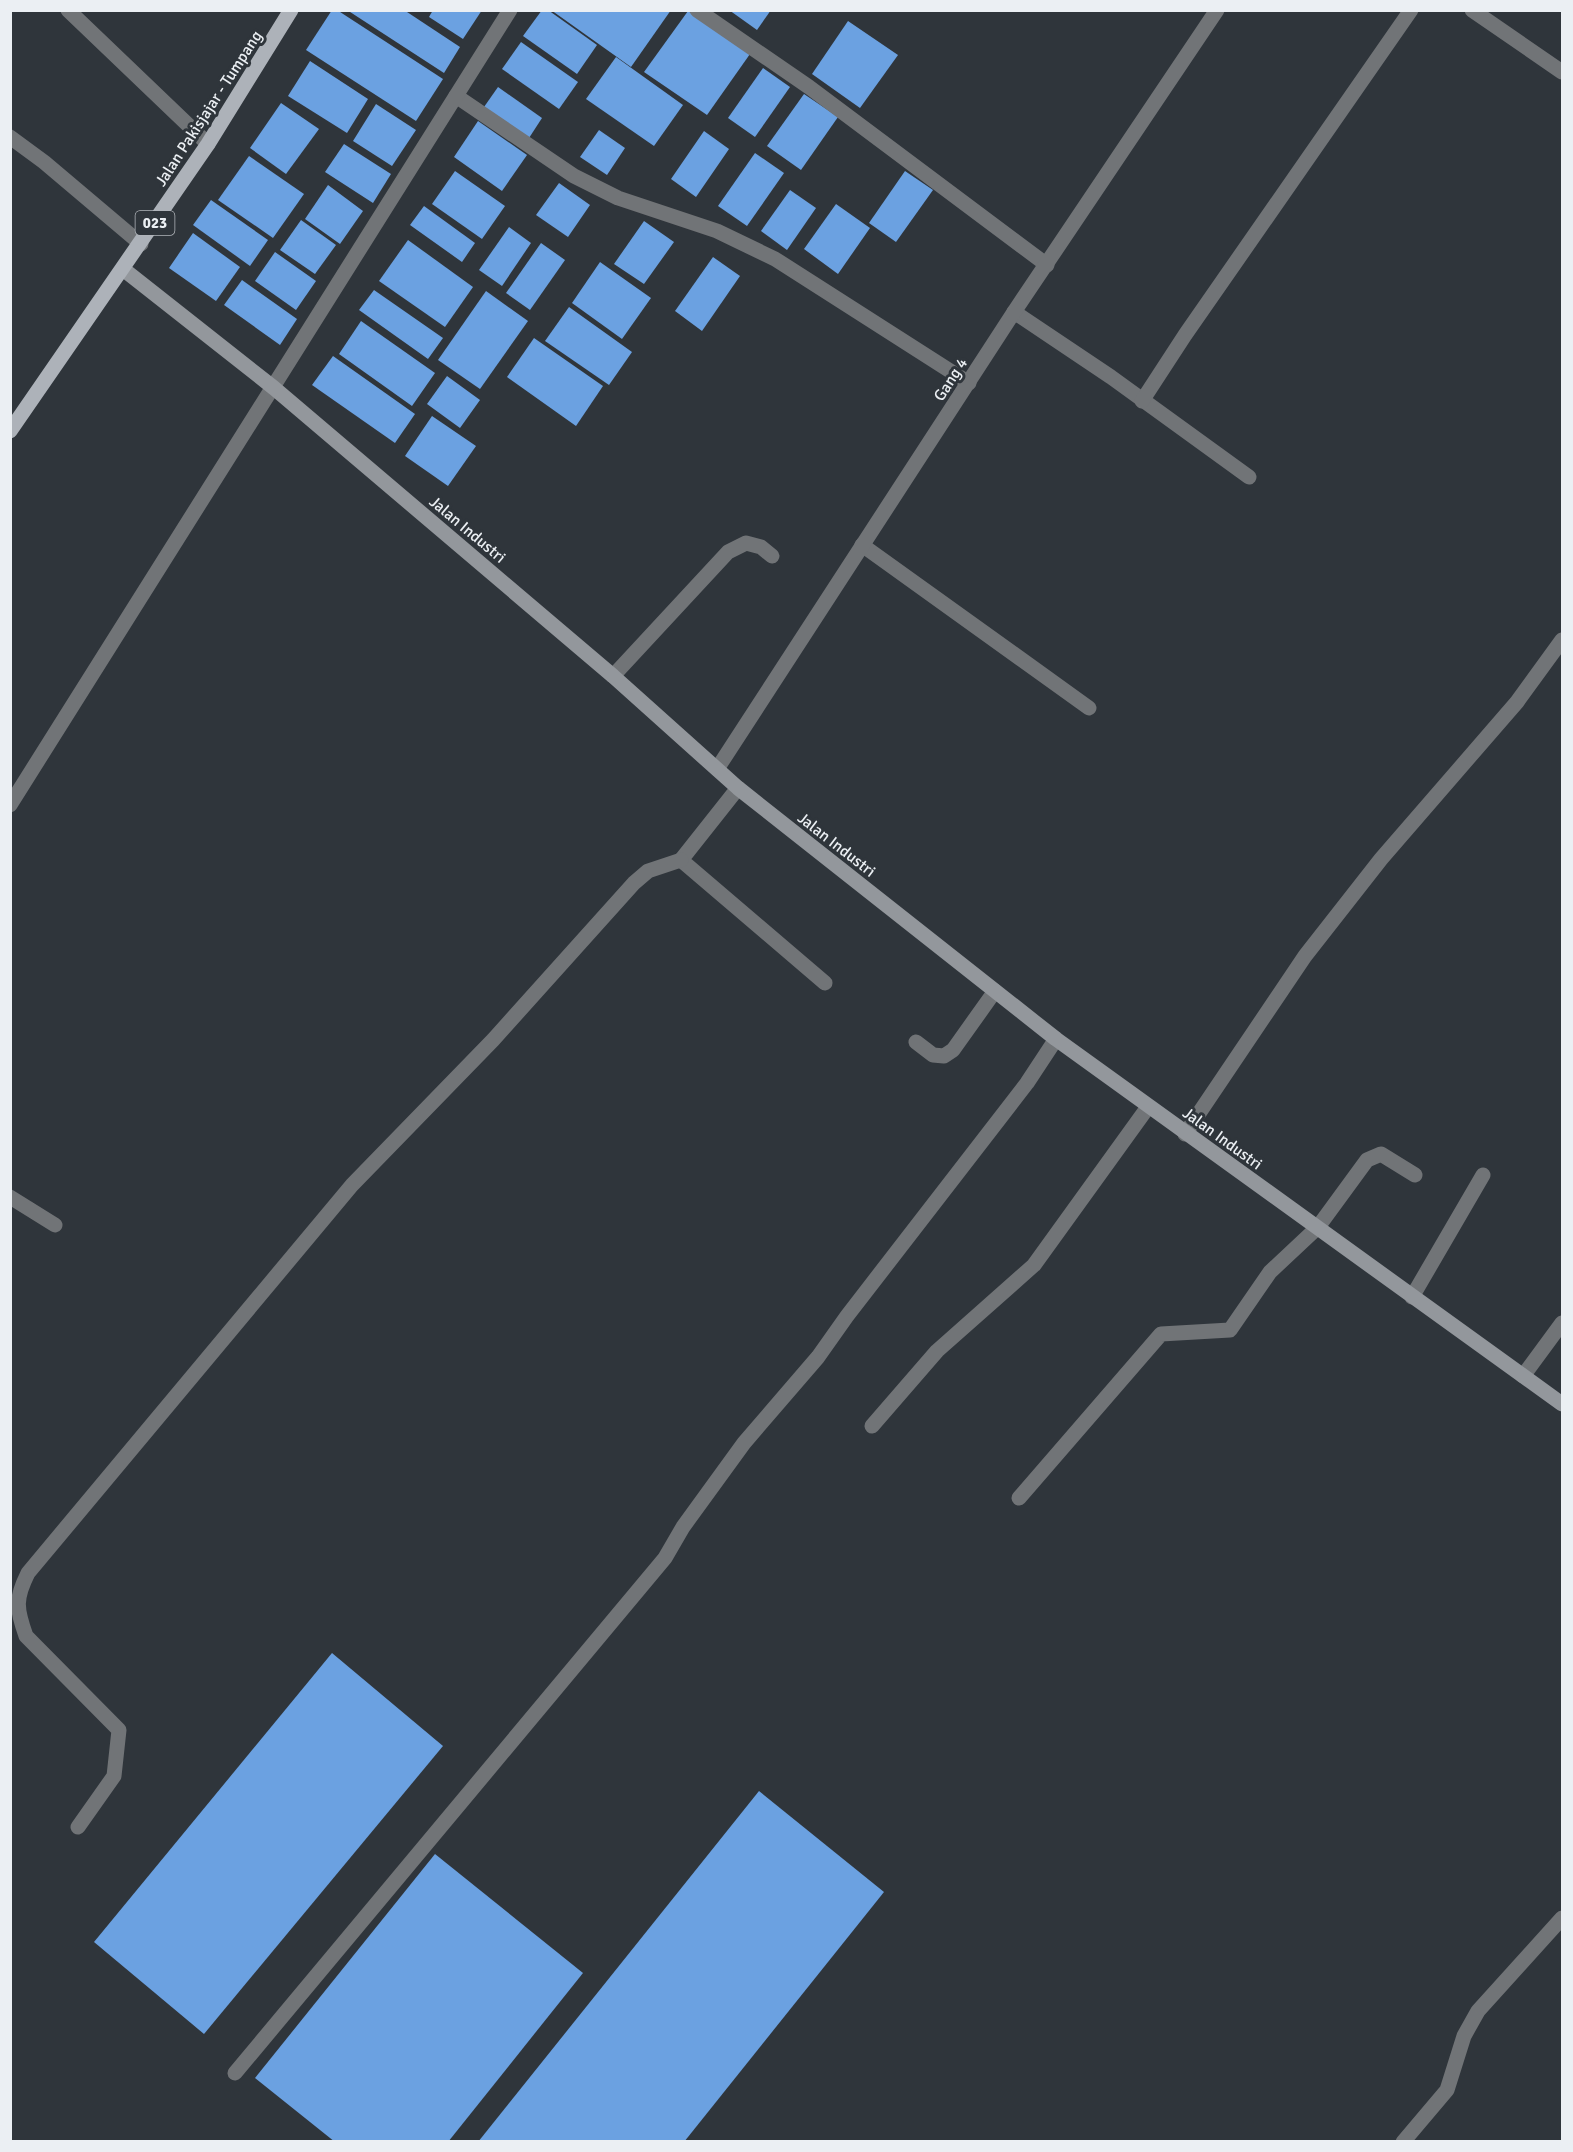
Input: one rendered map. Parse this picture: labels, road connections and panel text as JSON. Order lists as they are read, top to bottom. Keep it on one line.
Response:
{"streets":{"main road":["Jalan Pakisjajar - Tumpang","023"],"street":["Gang 4","Jalan Industri"]},"crossings":[["Jalan Pakisjajar - Tumpang","Jalan Industri"],["Gang 4","Jalan Industri"]]}
